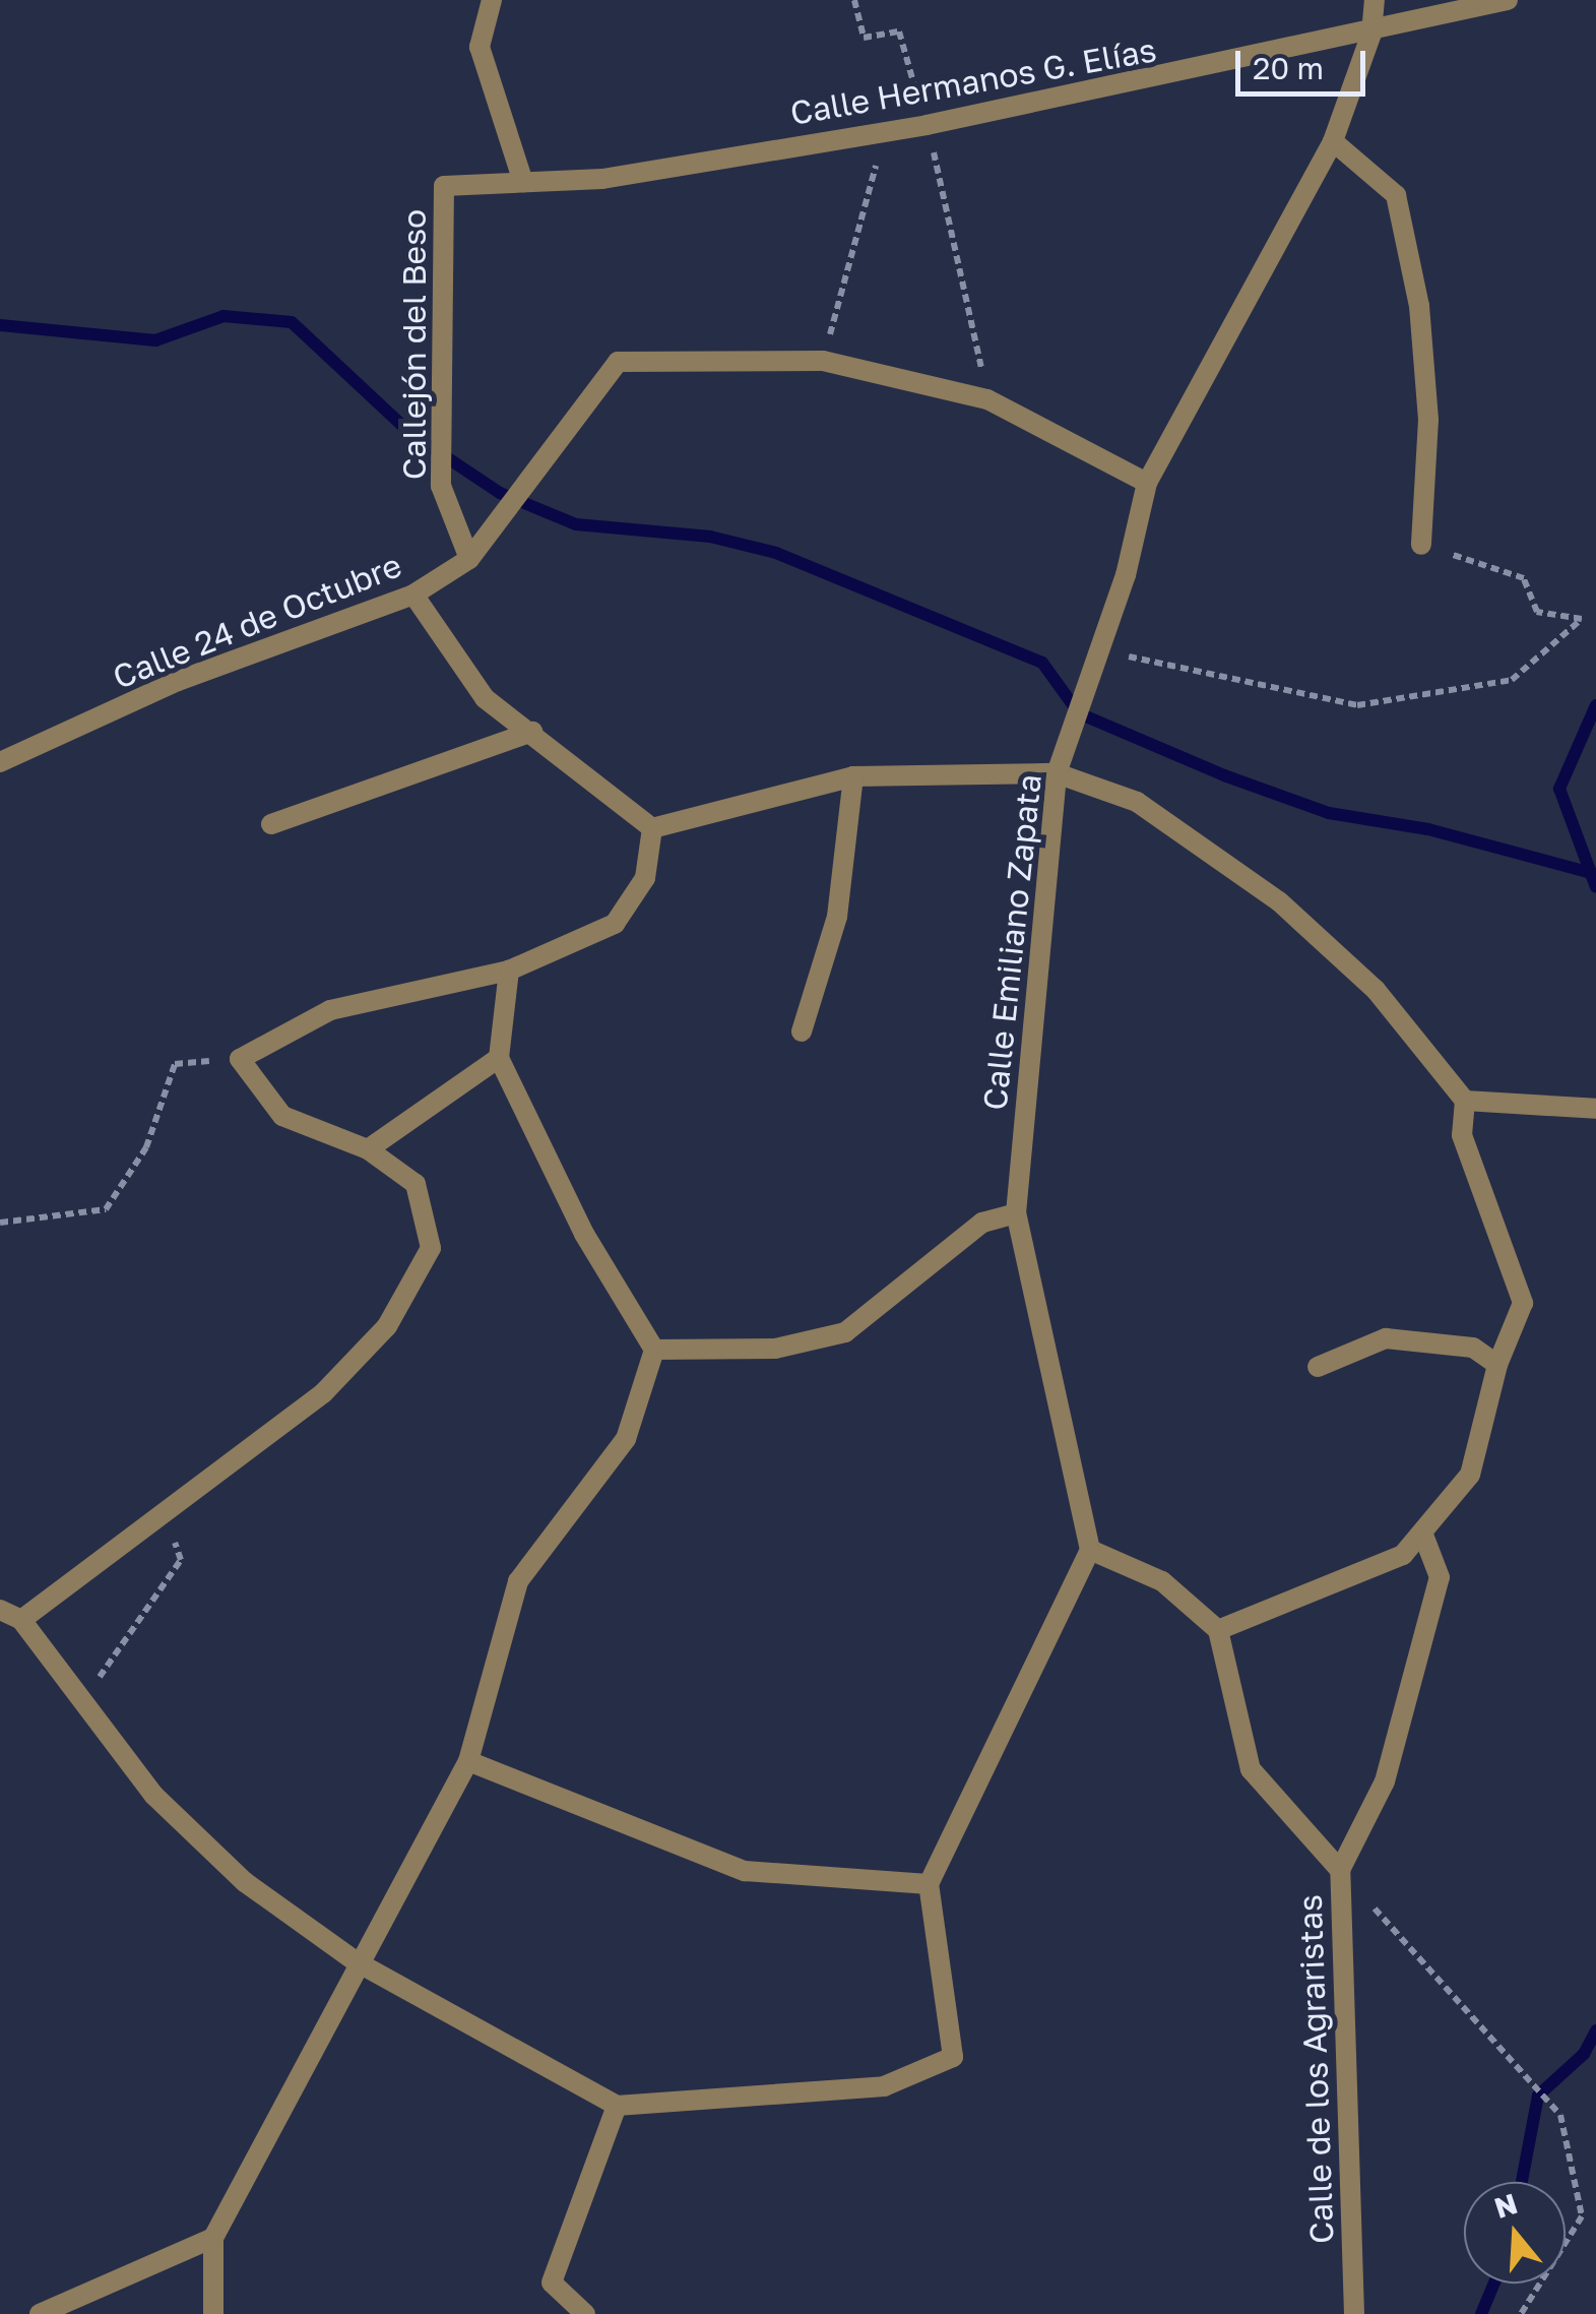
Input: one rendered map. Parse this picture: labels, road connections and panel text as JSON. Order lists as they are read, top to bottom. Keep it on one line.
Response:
{"streets":{"street":["Calle Hermanos G. Elías","Callejón del Beso","Calle 24 de Octubre","Calle Emiliano Zapata","Calle de los Agraristas"]},"crossings":[["Calle Hermanos G. Elías","Callejón del Beso"],["Calle Hermanos G. Elías","Calle Emiliano Zapata"],["Callejón del Beso","Calle 24 de Octubre"],["Calle 24 de Octubre","Calle Emiliano Zapata"]],"scale_bar":"20 m","north":"top"}
